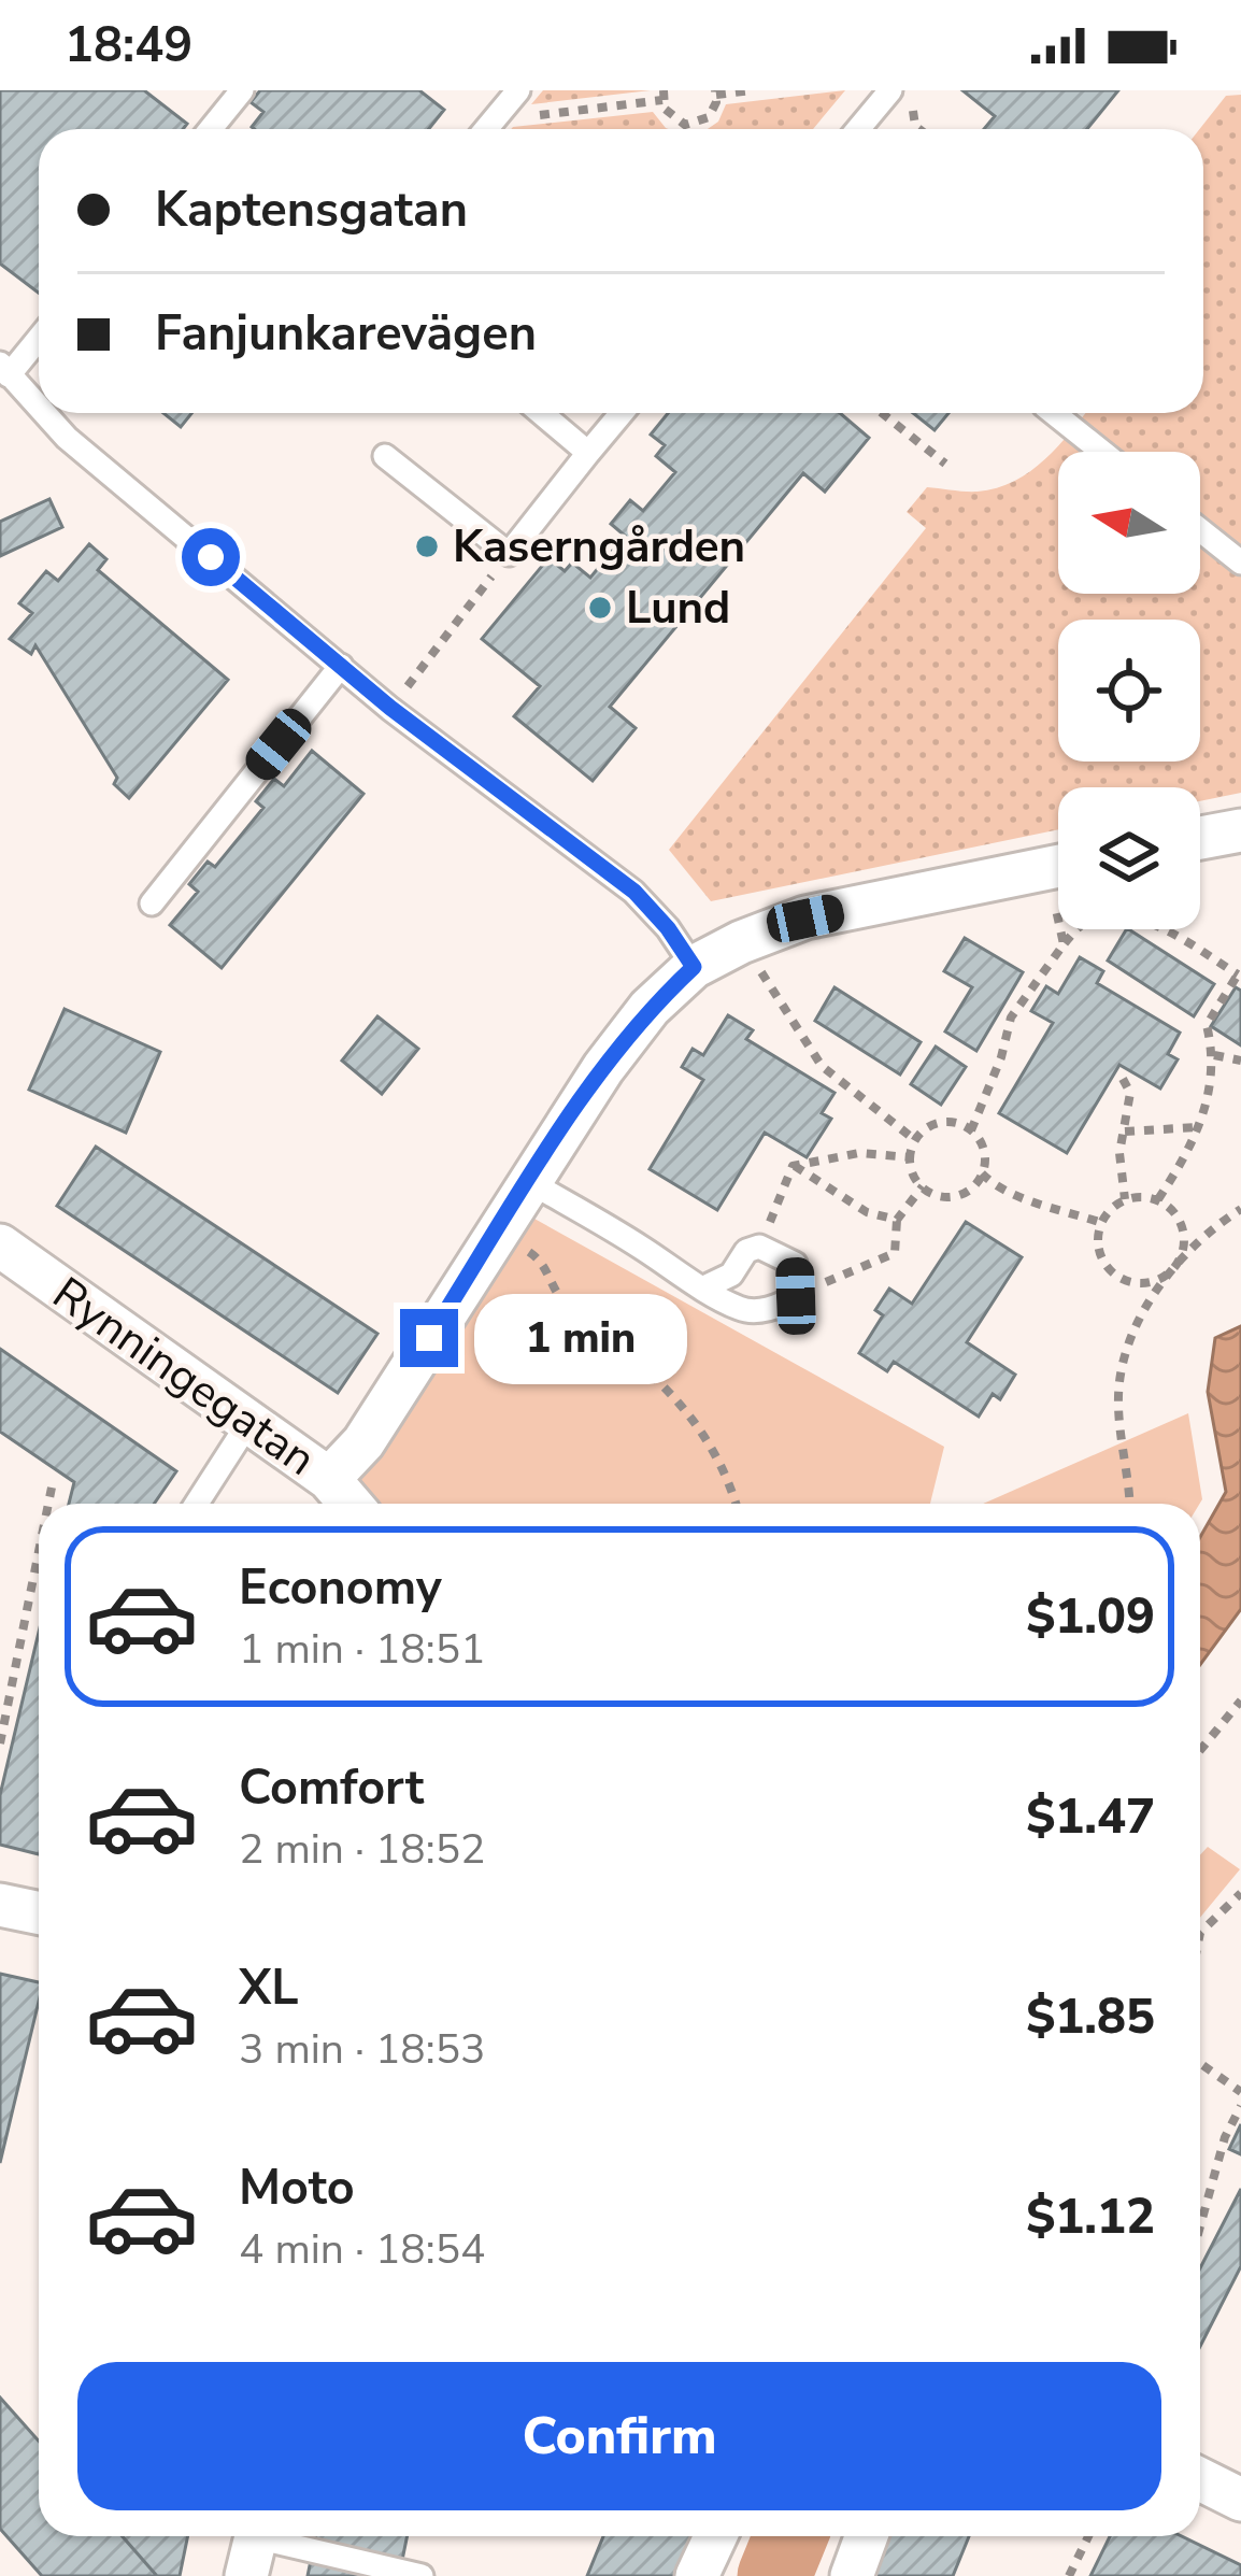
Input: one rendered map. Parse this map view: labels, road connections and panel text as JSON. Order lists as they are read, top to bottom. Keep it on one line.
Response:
{"streets":{"street":["Rynningegatan"]},"places":["Kaserngården","Lund"],"north":"left","page":{"status":"18:49","banner":["Kaptensgatan","Fanjunkarevägen"],"bubble":"1 min","list":[{"name":"Economy","note":"1 min · 18:51","value":"$1.09"},{"name":"Comfort","note":"2 min · 18:52","value":"$1.47"},{"name":"XL","note":"3 min · 18:53","value":"$1.85"},{"name":"Moto","note":"4 min · 18:54","value":"$1.12"}],"buttons":"Confirm"}}
